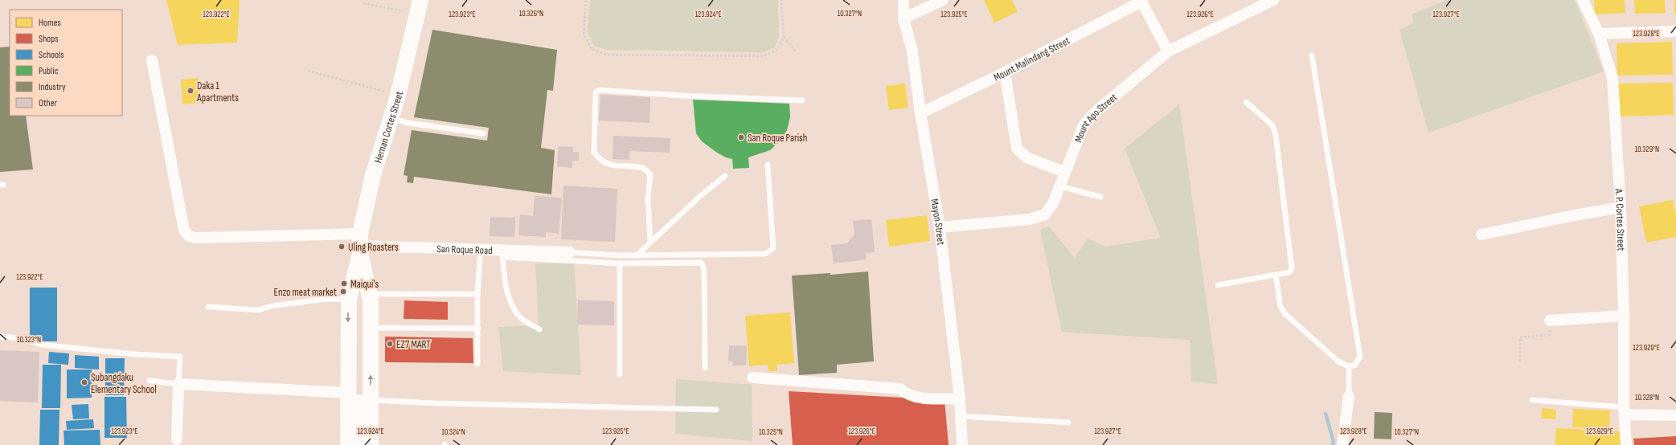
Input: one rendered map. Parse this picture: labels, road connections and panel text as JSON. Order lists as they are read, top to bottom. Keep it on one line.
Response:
{"streets":{"main road":["Hernan Cortes Street"],"street":["Mount Malindang Street","Mount Apo Street","A. P. Cortes Street","Mayon Street","San Roque Road"]},"crossings":[["Mount Malindang Street","Mayon Street"],["Mount Apo Street","Mayon Street"],["Hernan Cortes Street","San Roque Road"]],"places":["Daka 1 Apartments","San Roque Parish","Uling Roasters","Maiqui's","Enzo meat market","EZ7 MART","Subangdaku Elementary School"],"legend":["Homes","Shops","Schools","Public","Industry","Other"],"coordinates":["10.326°N","10.327°N","123.922°E","123.923°E","123.924°E","123.925°E","123.927°E","123.926°E","123.928°E","10.329°N","10.323°N","123.929°E","10.328°N","10.324°N","10.325°N"]}
